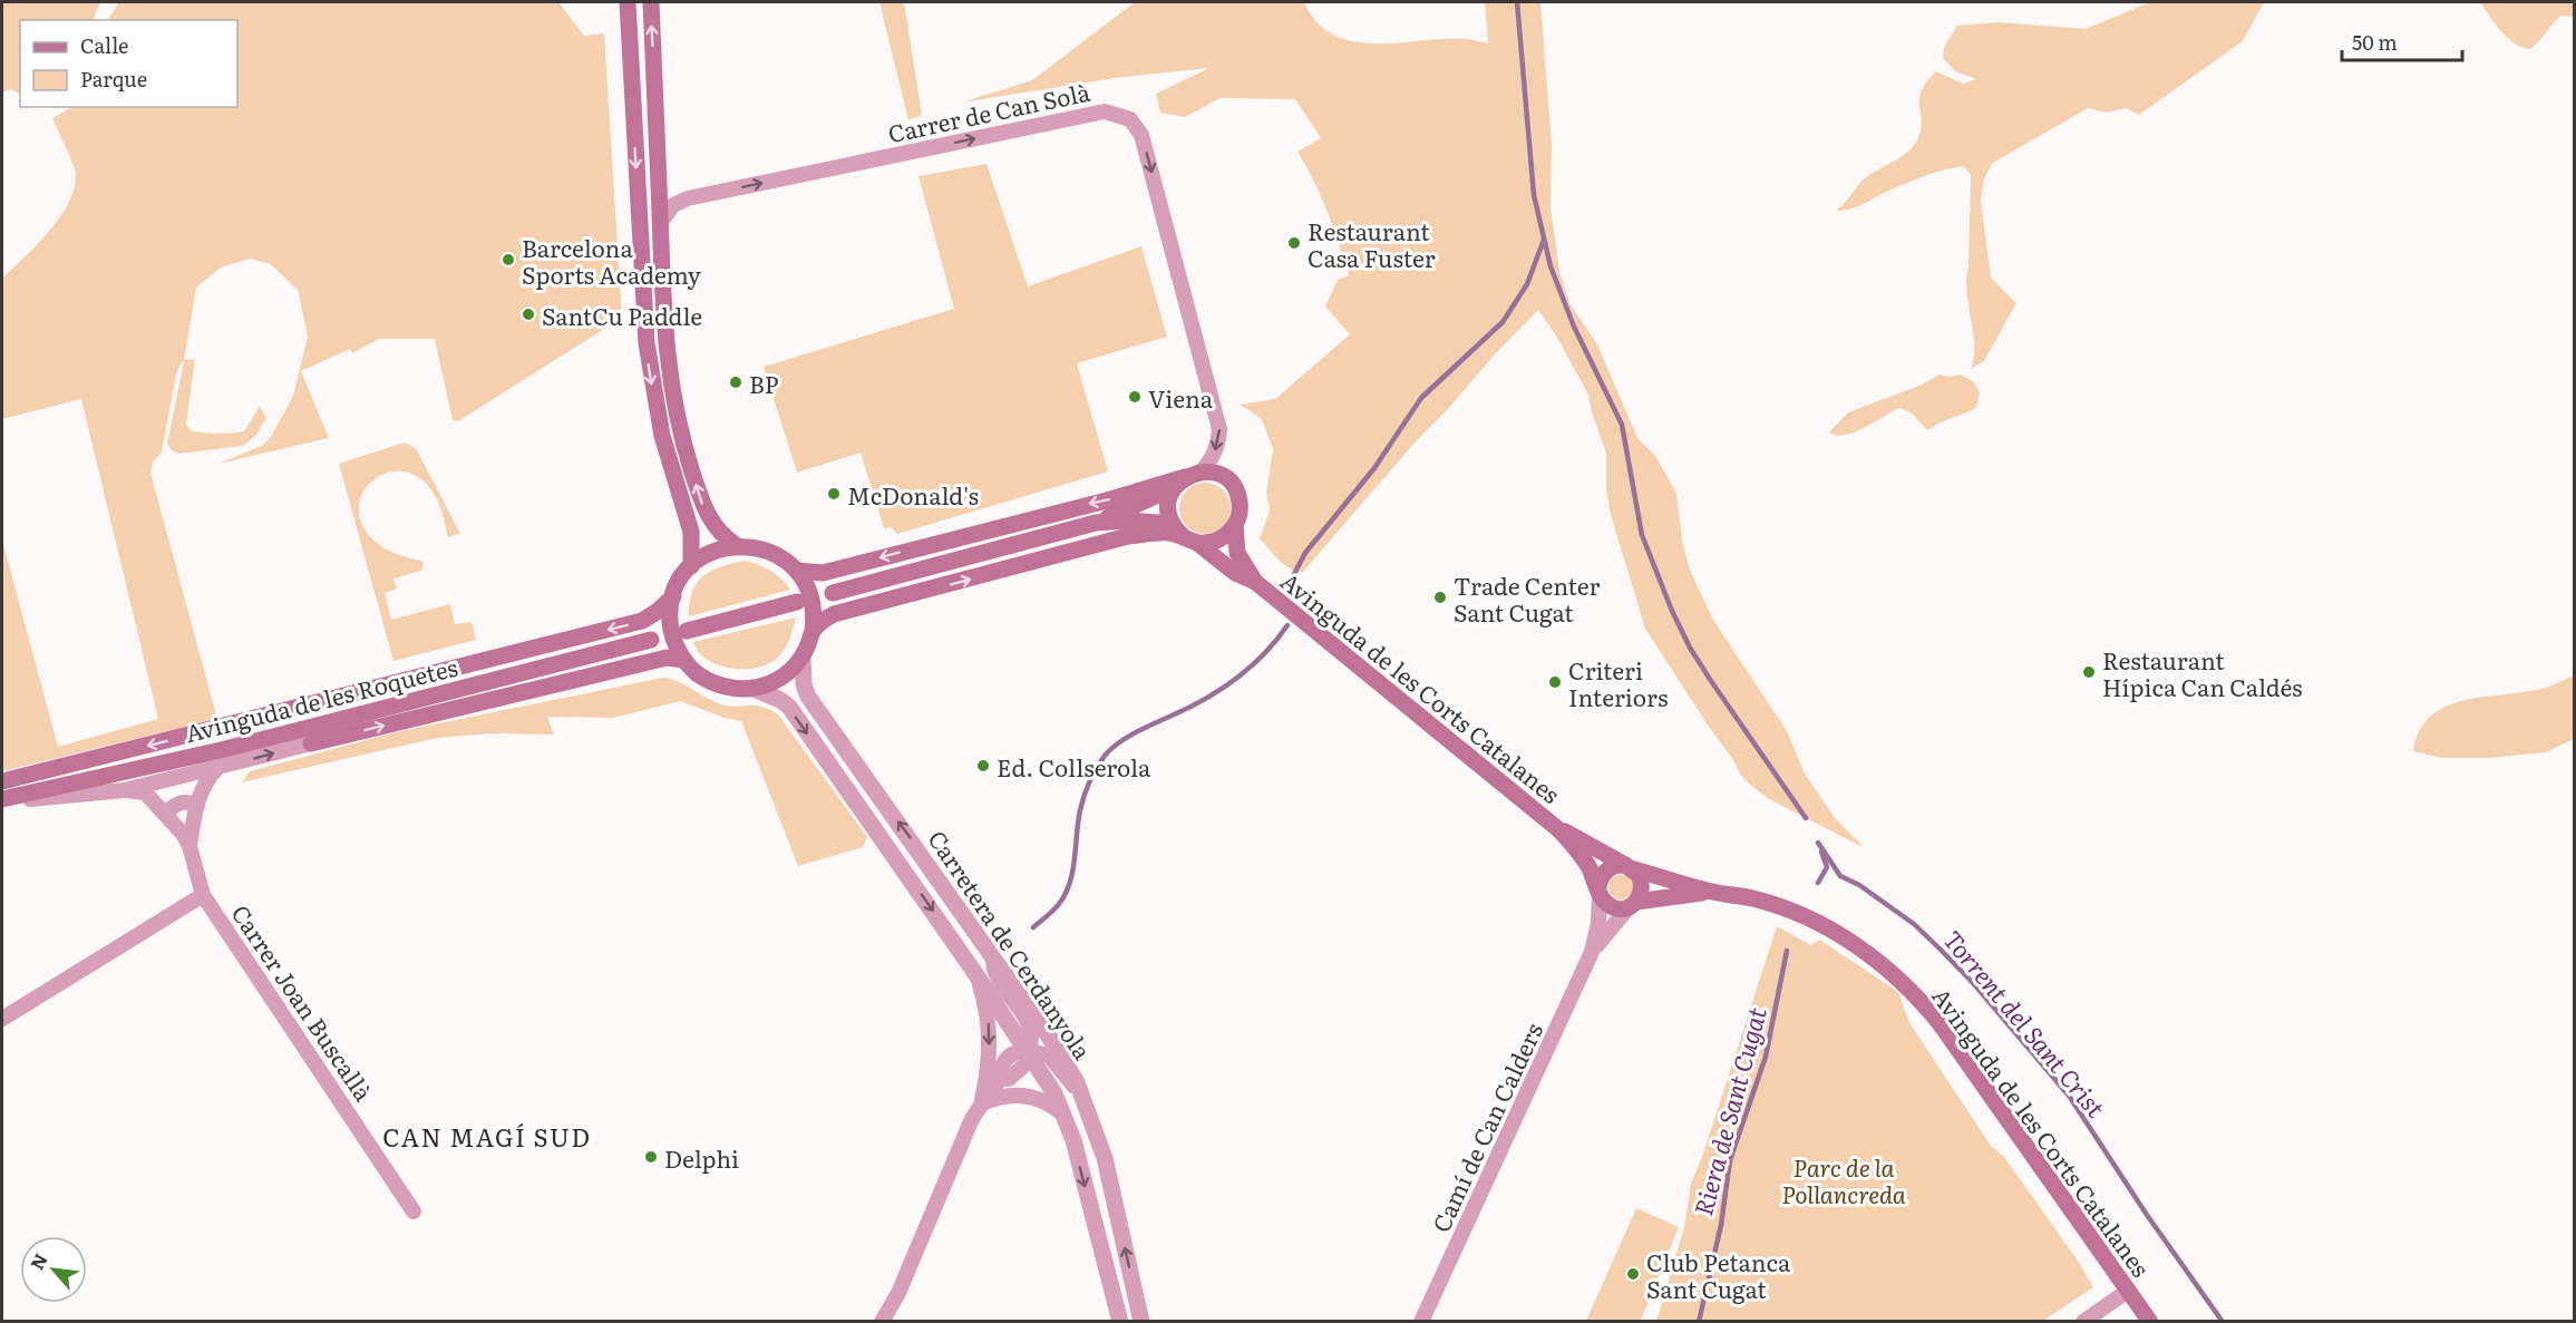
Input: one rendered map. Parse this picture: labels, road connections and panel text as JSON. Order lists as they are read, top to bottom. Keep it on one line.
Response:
{"streets":{"main road":["Avinguda de les Corts Catalanes","Avinguda de les Roquetes"],"street":["Carrer de Can Solà","Carretera de Cerdanyola","Carrer Joan Buscallà","Camí de Can Calders"]},"crossings":[["Carrer de Can Solà","Avinguda de les Corts Catalanes"],["Avinguda de les Corts Catalanes","Camí de Can Calders"]],"districts":["CAN MAGÍ SUD"],"water":["Torrent del Sant Crist","Riera de Sant Cugat"],"parks":["Parc de la Pollancreda"],"places":["Restaurant Casa Fuster","Barcelona Sports Academy","SantCu Paddle","BP","Viena","McDonald's","Trade Center Sant Cugat","Restaurant Hípica Can Caldés","Criteri Interiors","Ed. Collserola","Delphi","Club Petanca Sant Cugat"],"legend":["Calle","Parque"],"scale_bar":"50 m","north":"top left"}
